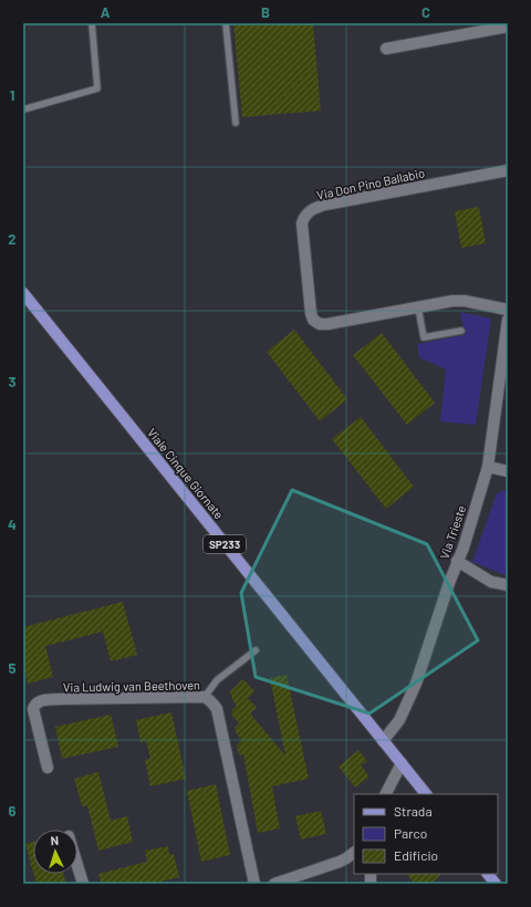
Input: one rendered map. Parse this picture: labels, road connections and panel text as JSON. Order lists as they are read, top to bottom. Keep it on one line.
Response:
{"streets":{"main road":["Viale Cinque Giornate","SP233"],"street":["Via Don Pino Ballabio","Via Trieste","Via Ludwig van Beethoven"]},"crossings":[["Viale Cinque Giornate","Via Trieste"]],"legend":["Strada","Parco","Edificio"],"north":"top","grid":{"columns":["A","B","C"],"rows":["1","2","3","4","5","6"]}}
